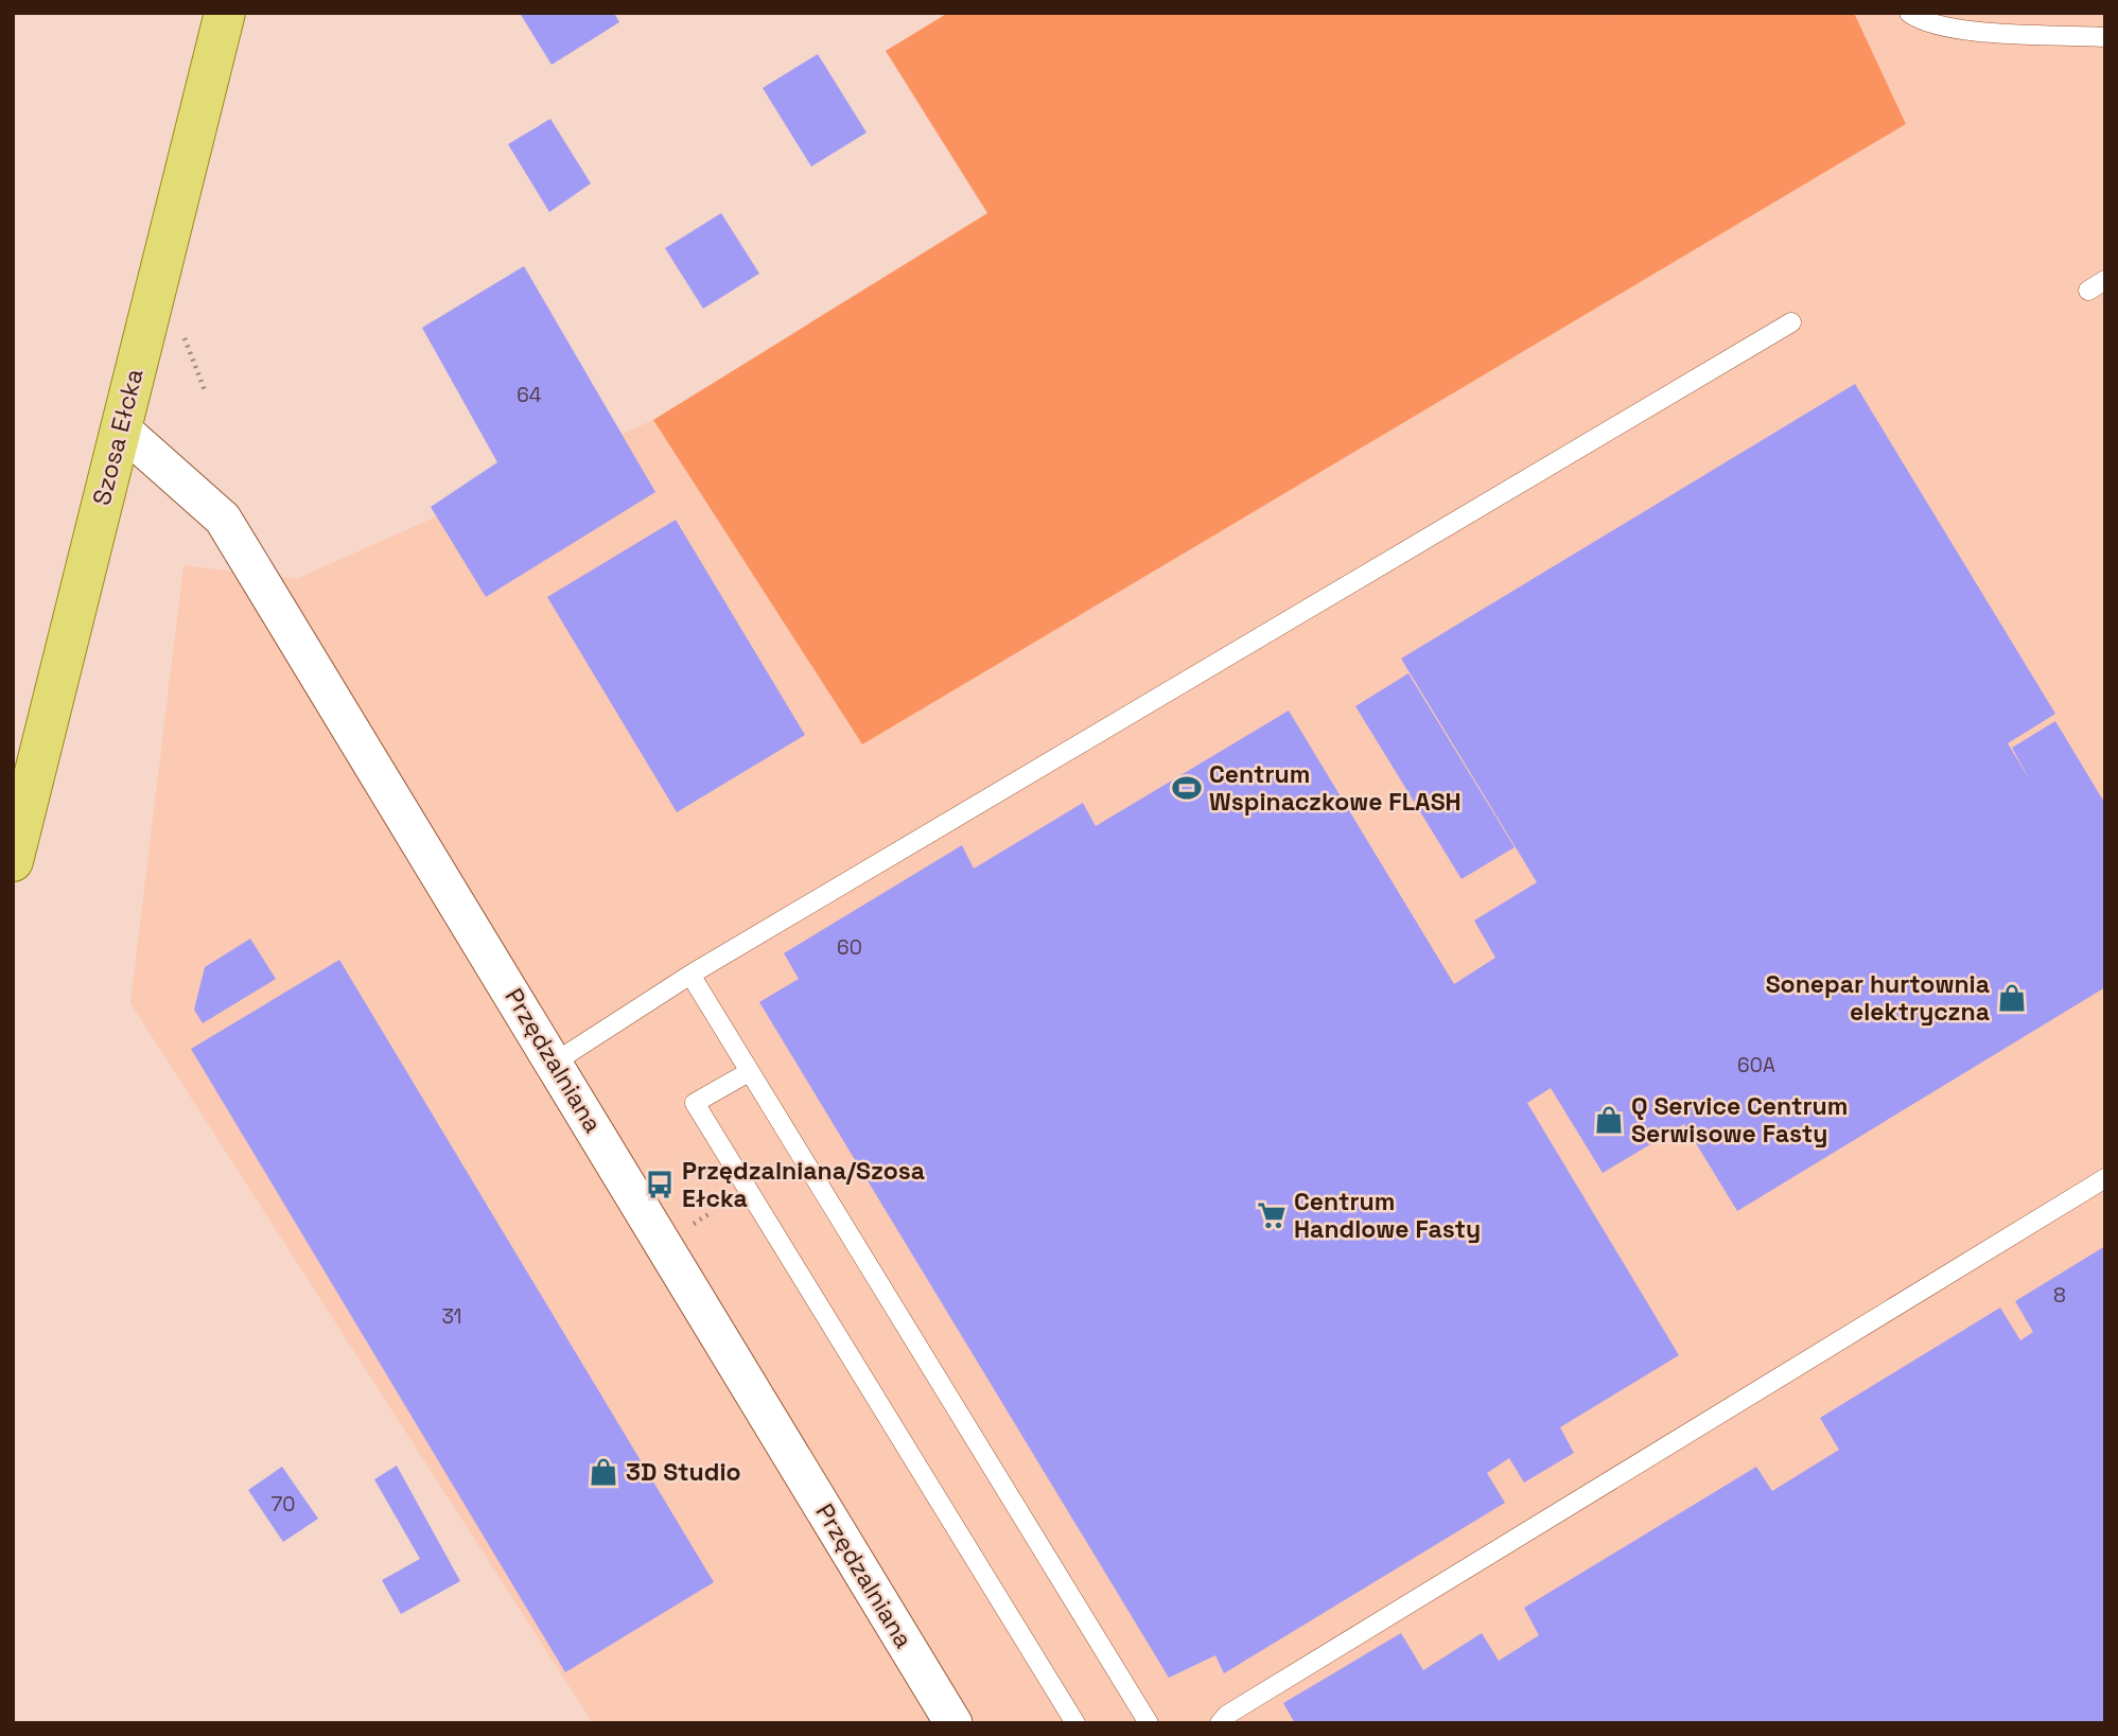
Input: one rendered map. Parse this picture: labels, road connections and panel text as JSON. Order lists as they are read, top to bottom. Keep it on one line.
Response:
{"streets":{"main road":["Szosa Ełcka"],"street":["Przędzalniana"]},"crossings":[["Szosa Ełcka","Przędzalniana"]],"places":{"sports":["Centrum Wspinaczkowe FLASH"],"shop":["Sonepar hurtownia elektryczna","Q Service Centrum Serwisowe Fasty","3D Studio"],"bus stop":["Przędzalniana/Szosa Ełcka"],"supermarket":["Centrum Handlowe Fasty"]},"house_numbers":["64","60","60A","8","31","70"]}
